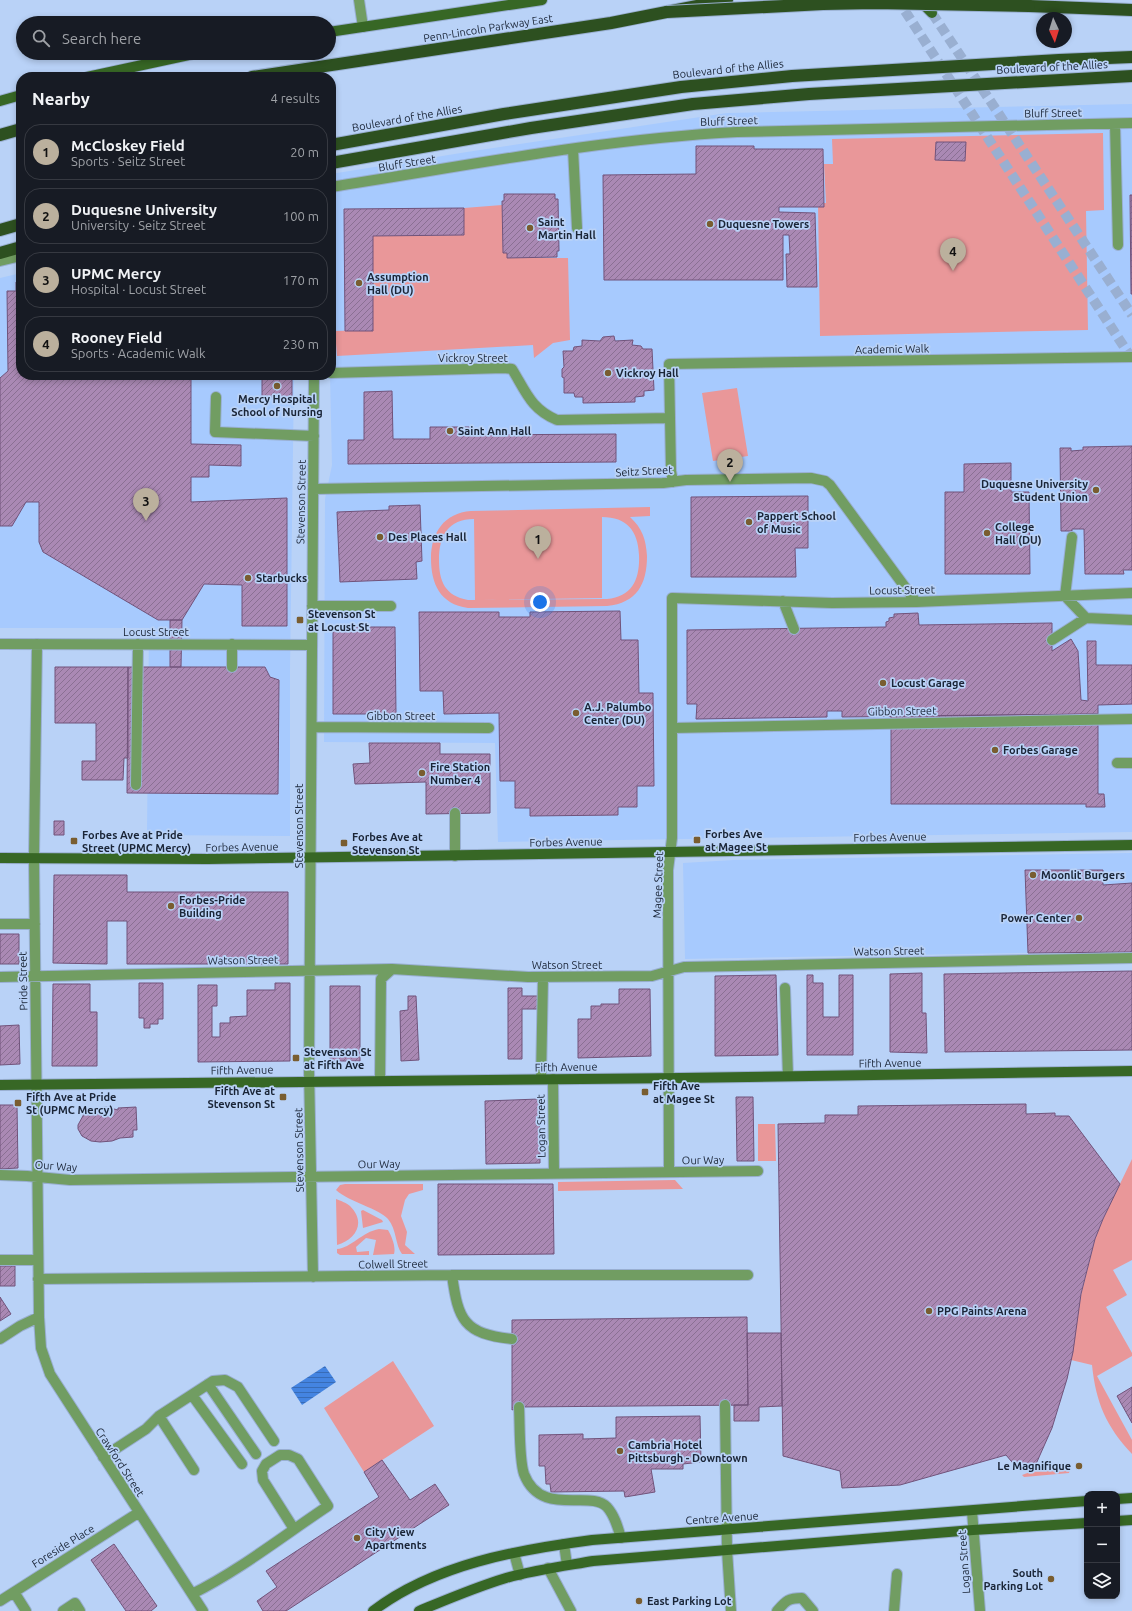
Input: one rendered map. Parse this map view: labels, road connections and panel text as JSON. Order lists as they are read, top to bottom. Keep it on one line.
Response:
{"streets":{"highway":["Penn-Lincoln Parkway East","Boulevard of the Allies"],"main road":["Forbes Avenue","Fifth Avenue","Centre Avenue"],"street":["Bluff Street","Academic Walk","Vickroy Street","Seitz Street","Stevenson Street","Locust Street","Gibbon Street","Magee Street","Watson Street","Pride Street","Logan Street","Our Way","Colwell Street","Crawford Street","Foreside Place"]},"crossings":[["Academic Walk","Vickroy Street"],["Seitz Street","Stevenson Street"],["Seitz Street","Locust Street"],["Stevenson Street","Locust Street"],["Stevenson Street","Gibbon Street"],["Stevenson Street","Forbes Avenue"],["Stevenson Street","Watson Street"],["Stevenson Street","Fifth Avenue"],["Stevenson Street","Our Way"],["Stevenson Street","Colwell Street"],["Locust Street","Magee Street"],["Locust Street","Pride Street"],["Gibbon Street","Magee Street"],["Forbes Avenue","Magee Street"],["Forbes Avenue","Pride Street"],["Magee Street","Watson Street"],["Magee Street","Fifth Avenue"],["Magee Street","Our Way"],["Watson Street","Pride Street"],["Pride Street","Fifth Avenue"],["Pride Street","Our Way"],["Pride Street","Colwell Street"],["Pride Street","Crawford Street"],["Fifth Avenue","Logan Street"],["Logan Street","Our Way"],["Logan Street","Centre Avenue"],["Crawford Street","Foreside Place"]],"places":{"other":["Duquesne Towers","Saint Martin Hall","Assumption Hall (DU)","Vickroy Hall","Mercy Hospital School of Nursing","Saint Ann Hall","Duquesne University Student Union","Pappert School of Music","College Hall (DU)","Des Places Hall","Starbucks","Locust Garage","A.J. Palumbo Center (DU)","Forbes Garage","Fire Station Number 4","Moonlit Burgers","Forbes-Pride Building","Power Center","PPG Paints Arena","Cambria Hotel Pittsburgh - Downtown","Le Magnifique","City View Apartments","South Parking Lot","East Parking Lot"],"transit":["Stevenson St at Locust St","Forbes Ave at Magee St","Forbes Ave at Pride Street (UPMC Mercy)","Forbes Ave at Stevenson St","Stevenson St at Fifth Ave","Fifth Ave at Magee St","Fifth Ave at Stevenson St","Fifth Ave at Pride St (UPMC Mercy)"]},"north":"bottom","page":{"search":"Search here","heading":["Nearby","4 results"],"list":[{"mark":"1","name":"McCloskey Field","note":"Sports · Seitz Street","value":"20 m"},{"mark":"2","name":"Duquesne University","note":"University · Seitz Street","value":"100 m"},{"mark":"3","name":"UPMC Mercy","note":"Hospital · Locust Street","value":"170 m"},{"mark":"4","name":"Rooney Field","note":"Sports · Academic Walk","value":"230 m"}],"pins":["4","2","3","1"],"map_buttons":["+","−"]}}
